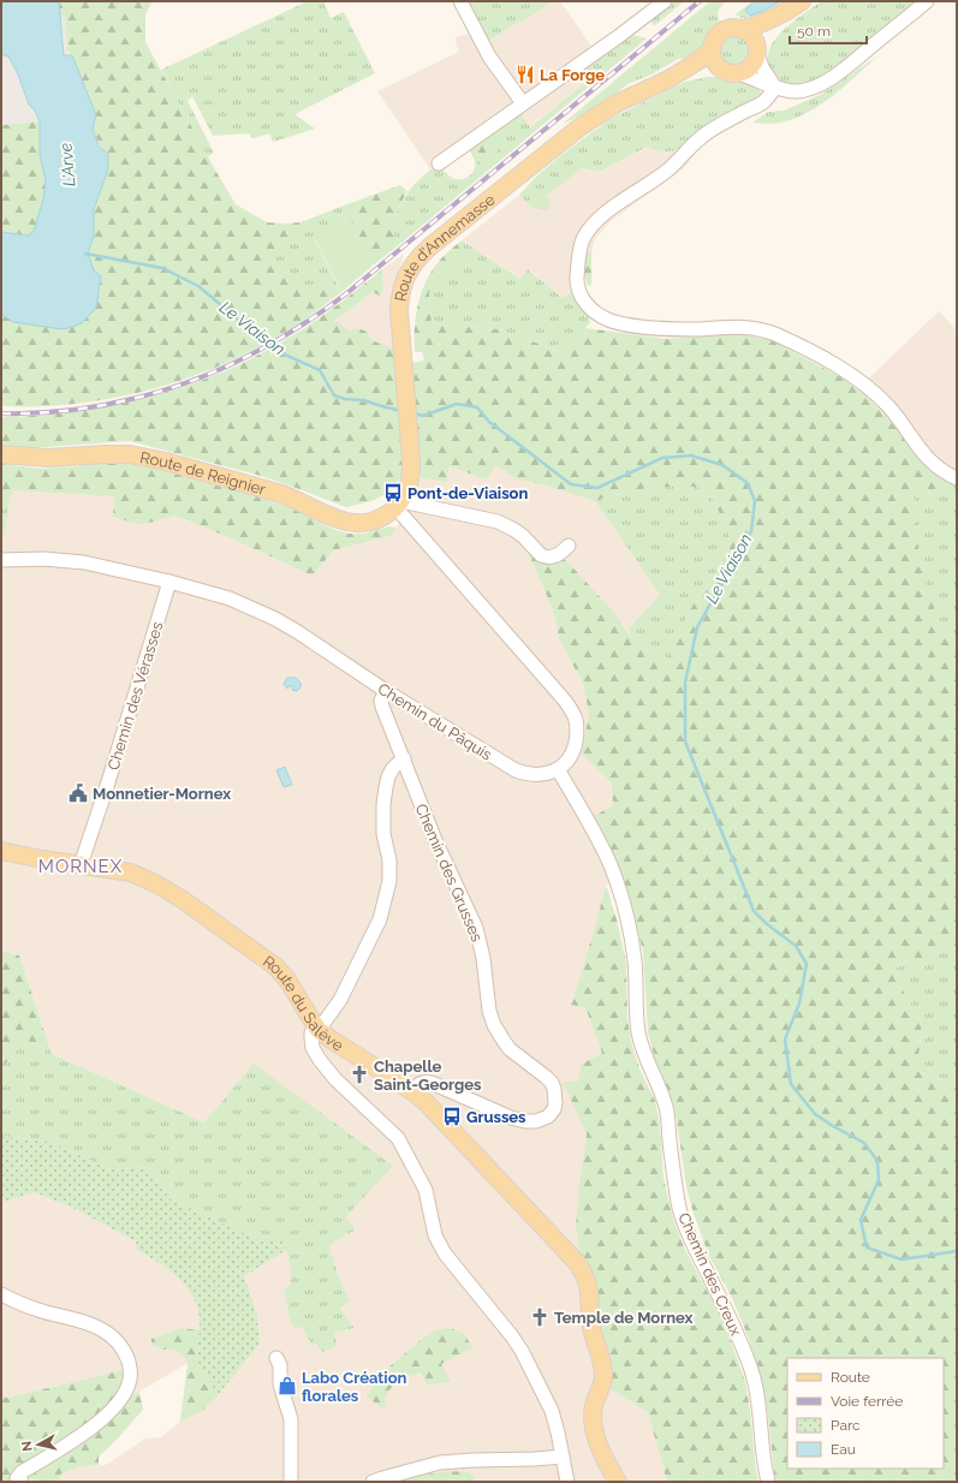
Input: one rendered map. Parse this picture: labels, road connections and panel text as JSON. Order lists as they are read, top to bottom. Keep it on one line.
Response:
{"streets":{"main road":["Route d'Annemasse","Route de Reignier","Route du Salève"],"street":["Chemin des Vérasses","Chemin du Pâquis","Chemin des Grusses","Chemin des Creux"]},"crossings":[["Route d'Annemasse","Route de Reignier"],["Chemin des Vérasses","Chemin du Pâquis"],["Chemin des Vérasses","Route du Salève"],["Chemin du Pâquis","Chemin des Grusses"],["Chemin du Pâquis","Chemin des Creux"],["Chemin des Grusses","Route du Salève"]],"districts":["MORNEX"],"water":["L'Arve","Le Viaison"],"places":{"restaurant":["La Forge"],"bus stop":["Pont-de-Viaison","Grusses"],"public building":["Monnetier-Mornex"],"church":["Chapelle Saint-Georges","Temple de Mornex"],"shop":["Labo Création florales"]},"legend":["Route","Voie ferrée","Parc","Eau"],"scale_bar":"50 m","north":"left"}
